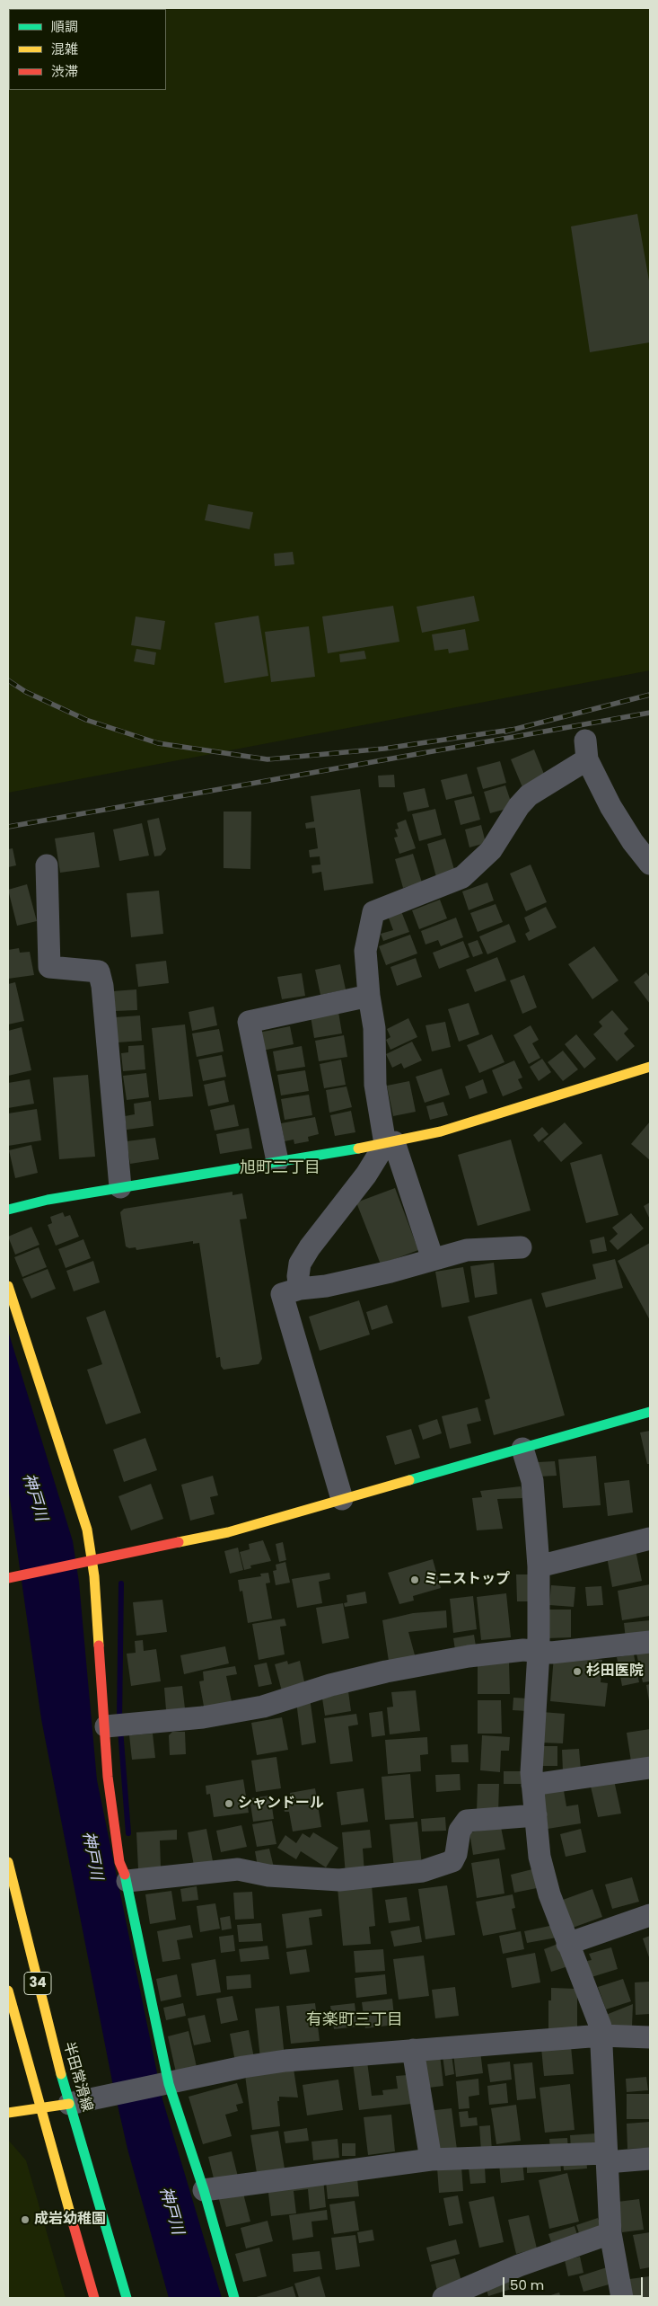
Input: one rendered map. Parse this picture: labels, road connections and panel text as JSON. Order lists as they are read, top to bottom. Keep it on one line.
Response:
{"streets":{"street":["34","半田常滑線"]},"districts":["旭町二丁目","有楽町三丁目"],"water":["神戸川"],"places":["ミニストップ","杉田医院","シャンドール","成岩幼稚園"],"legend":["順調","混雑","渋滞"],"scale_bar":"50 m"}
